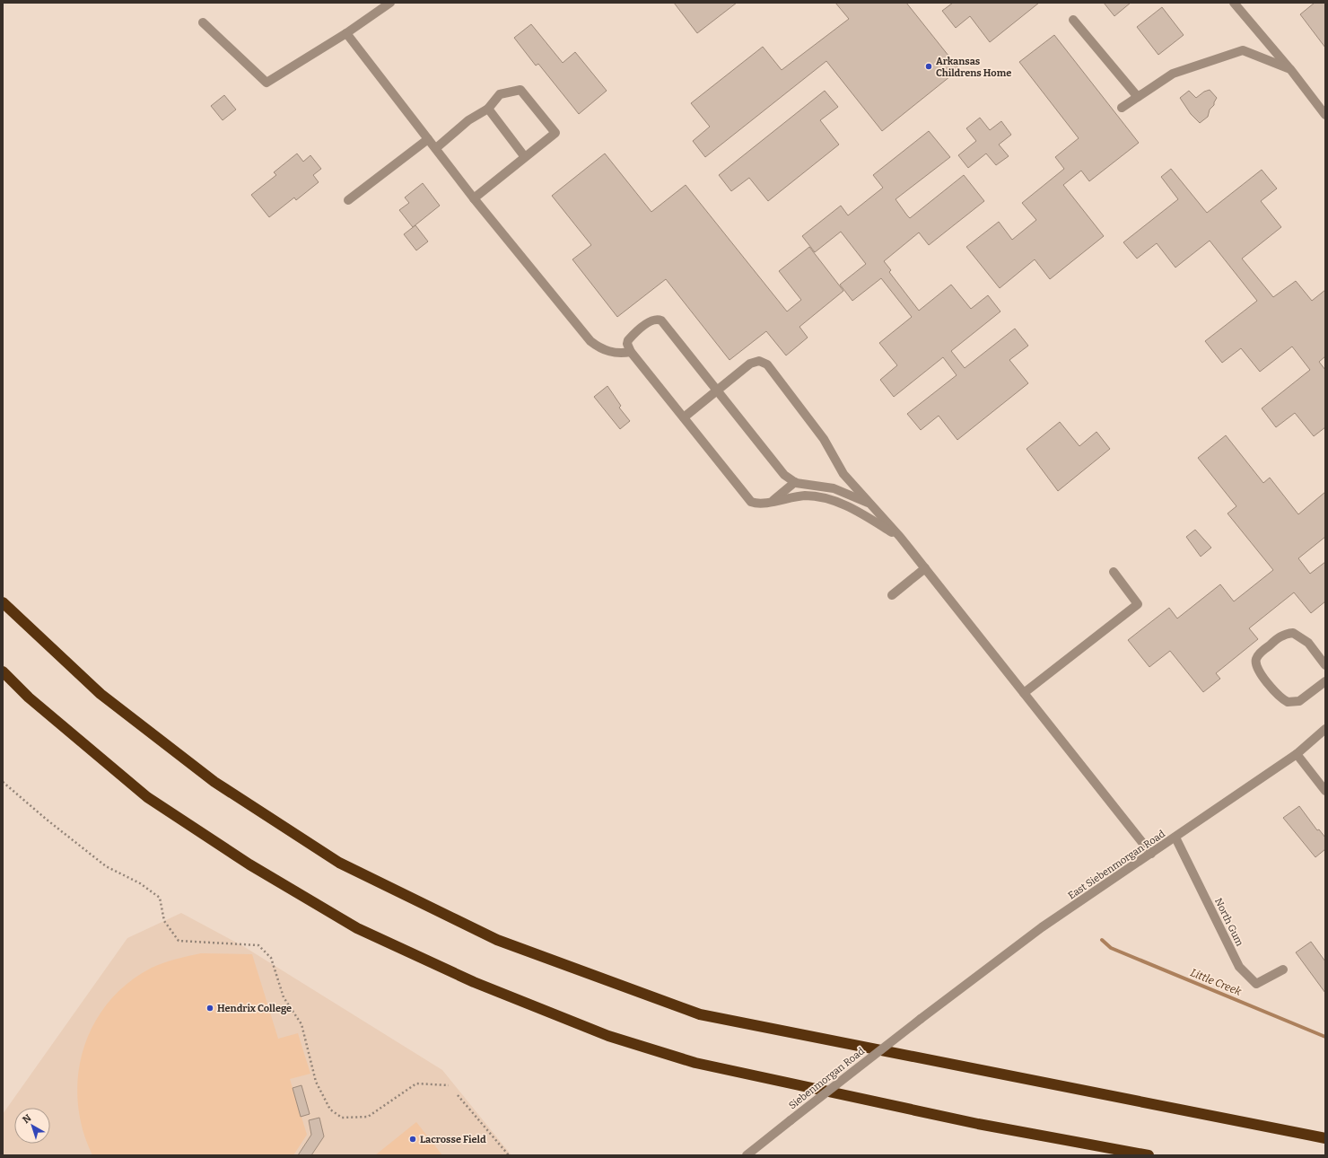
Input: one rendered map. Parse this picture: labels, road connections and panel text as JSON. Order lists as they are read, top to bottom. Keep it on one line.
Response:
{"streets":{"street":["East Siebenmorgan Road","North Gum","Siebenmorgan Road"]},"crossings":[["East Siebenmorgan Road","North Gum"],["East Siebenmorgan Road","Siebenmorgan Road"]],"water":["Little Creek"],"places":["Arkansas Childrens Home","Hendrix College","Lacrosse Field"],"north":"top left"}
